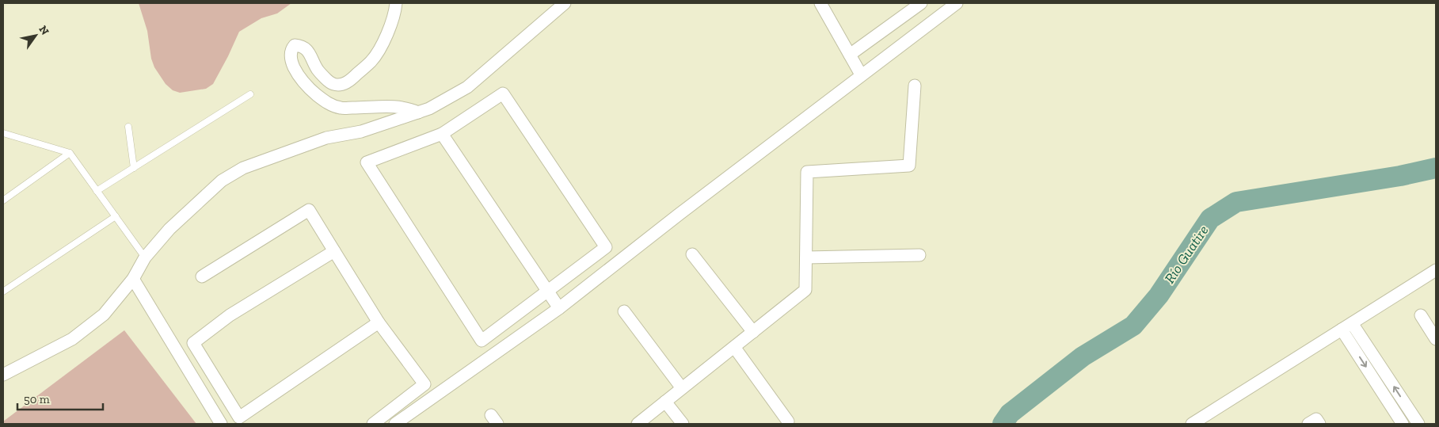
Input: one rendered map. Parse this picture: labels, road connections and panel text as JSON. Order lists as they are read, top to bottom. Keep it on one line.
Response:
{"water":["Río Guatire"],"scale_bar":"50 m","north":"top right"}
